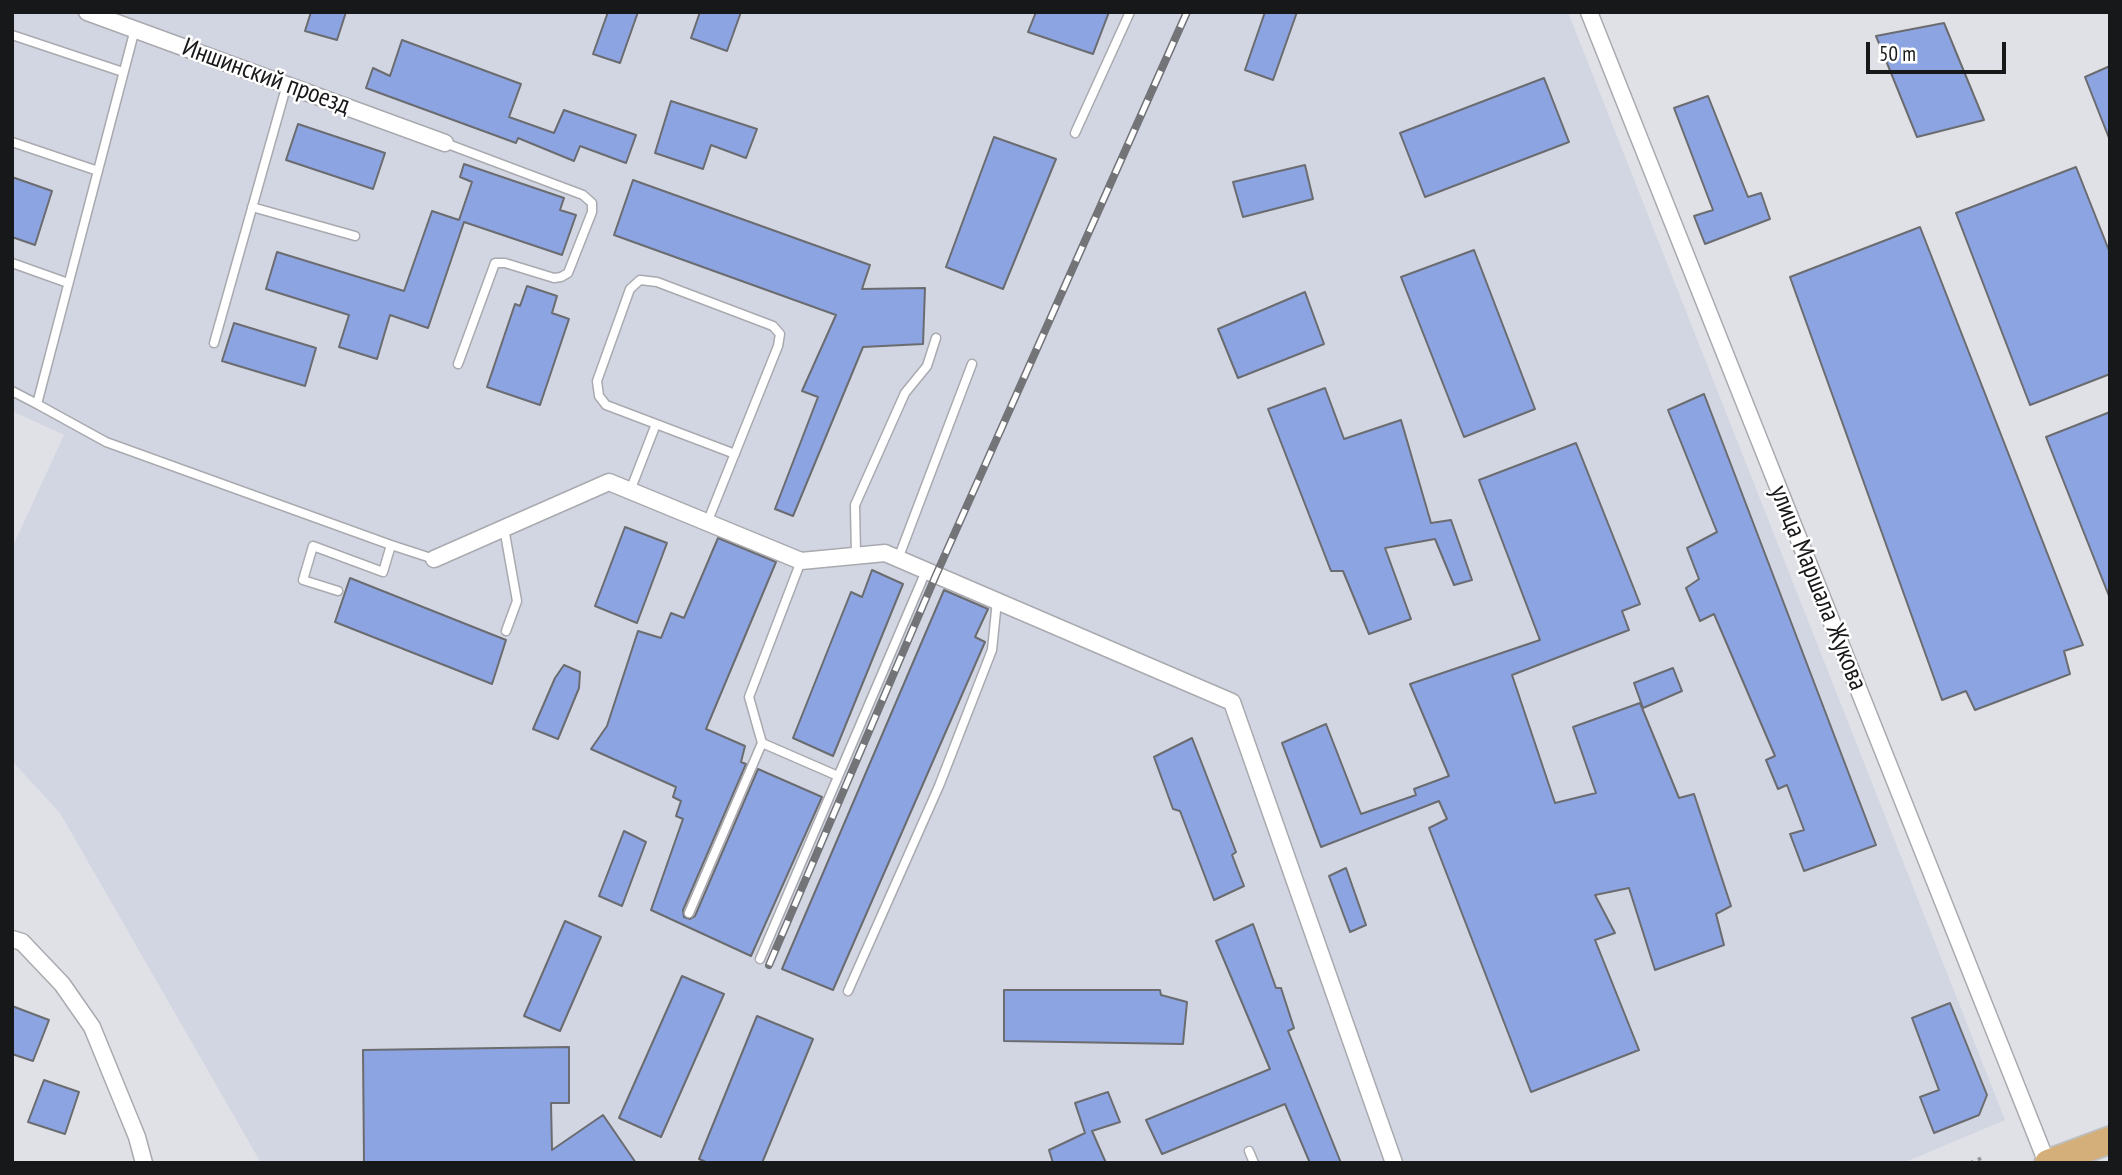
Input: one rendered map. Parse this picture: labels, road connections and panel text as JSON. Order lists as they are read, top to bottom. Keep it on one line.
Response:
{"streets":{"street":["Иншинский проезд","улица Маршала Жукова"]},"scale_bar":"50 m"}
